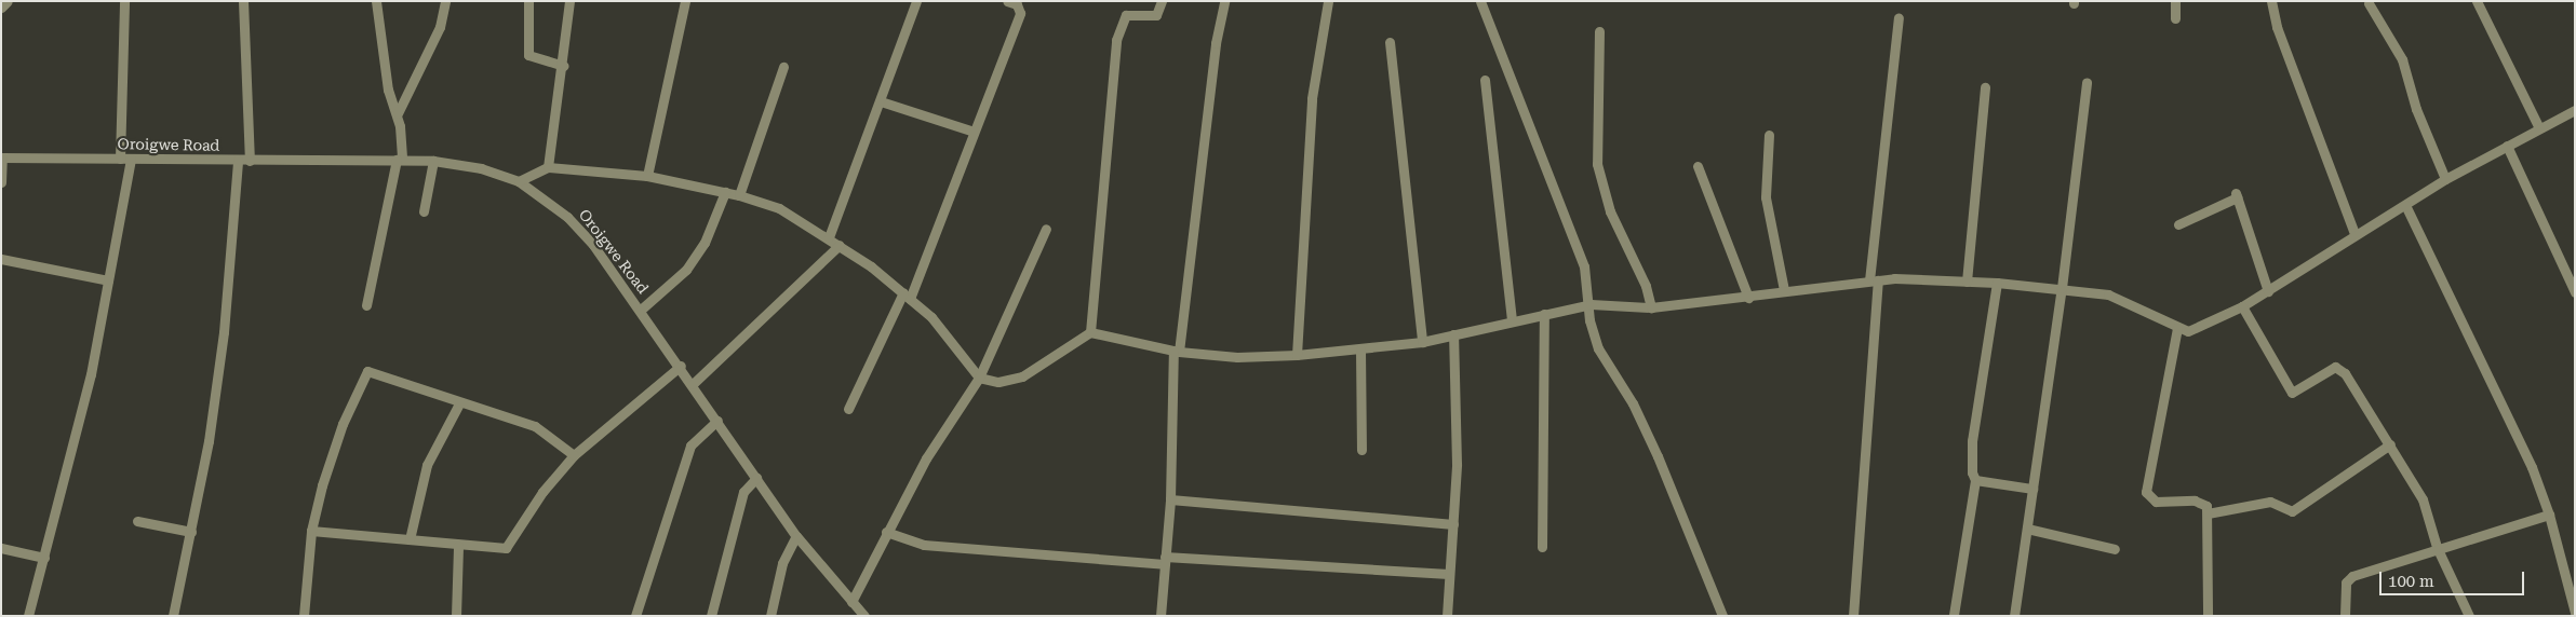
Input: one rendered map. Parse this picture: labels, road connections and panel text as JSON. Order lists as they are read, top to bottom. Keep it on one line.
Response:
{"streets":{"street":["Oroigwe Road"]},"scale_bar":"100 m"}
